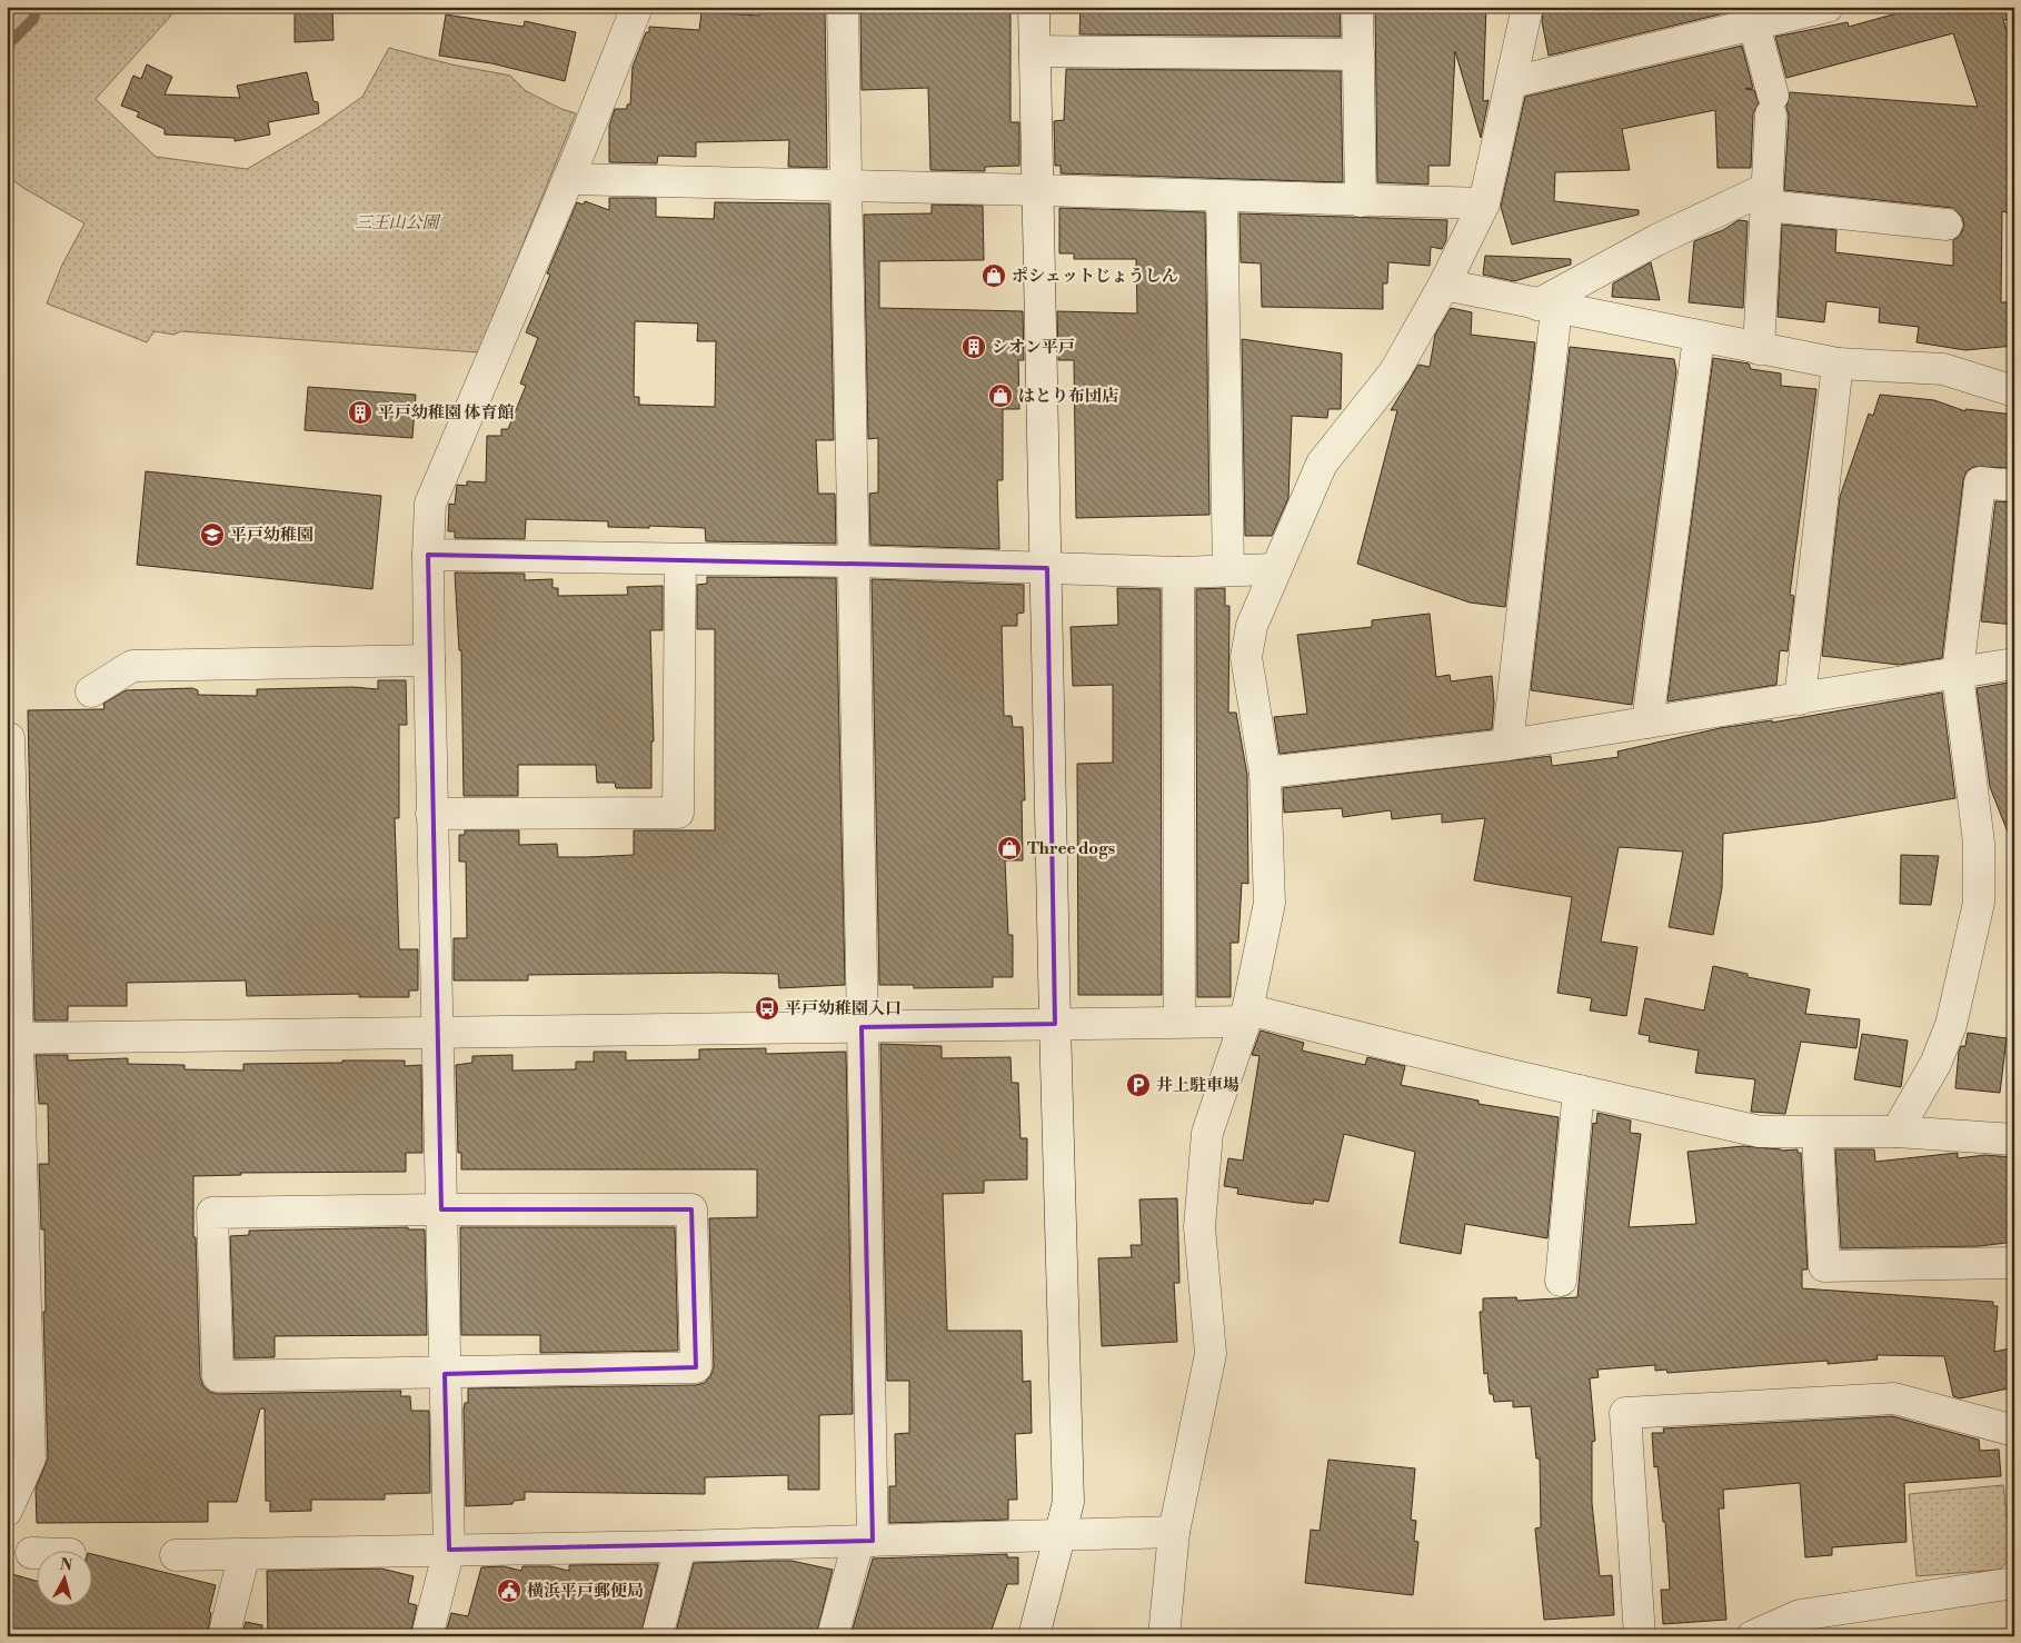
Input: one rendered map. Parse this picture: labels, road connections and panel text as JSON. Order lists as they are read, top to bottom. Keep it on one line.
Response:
{"parks":["三王山公園"],"places":{"shop":["ポシェットじょうしん","はとり布団店","Three dogs"],"building":["シオン平戸","平戸幼稚園 体育館"],"school or university":["平戸幼稚園"],"bus stop":["平戸幼稚園入口"],"parking":["井上駐車場"],"public building":["横浜平戸郵便局"]},"north":"top"}
